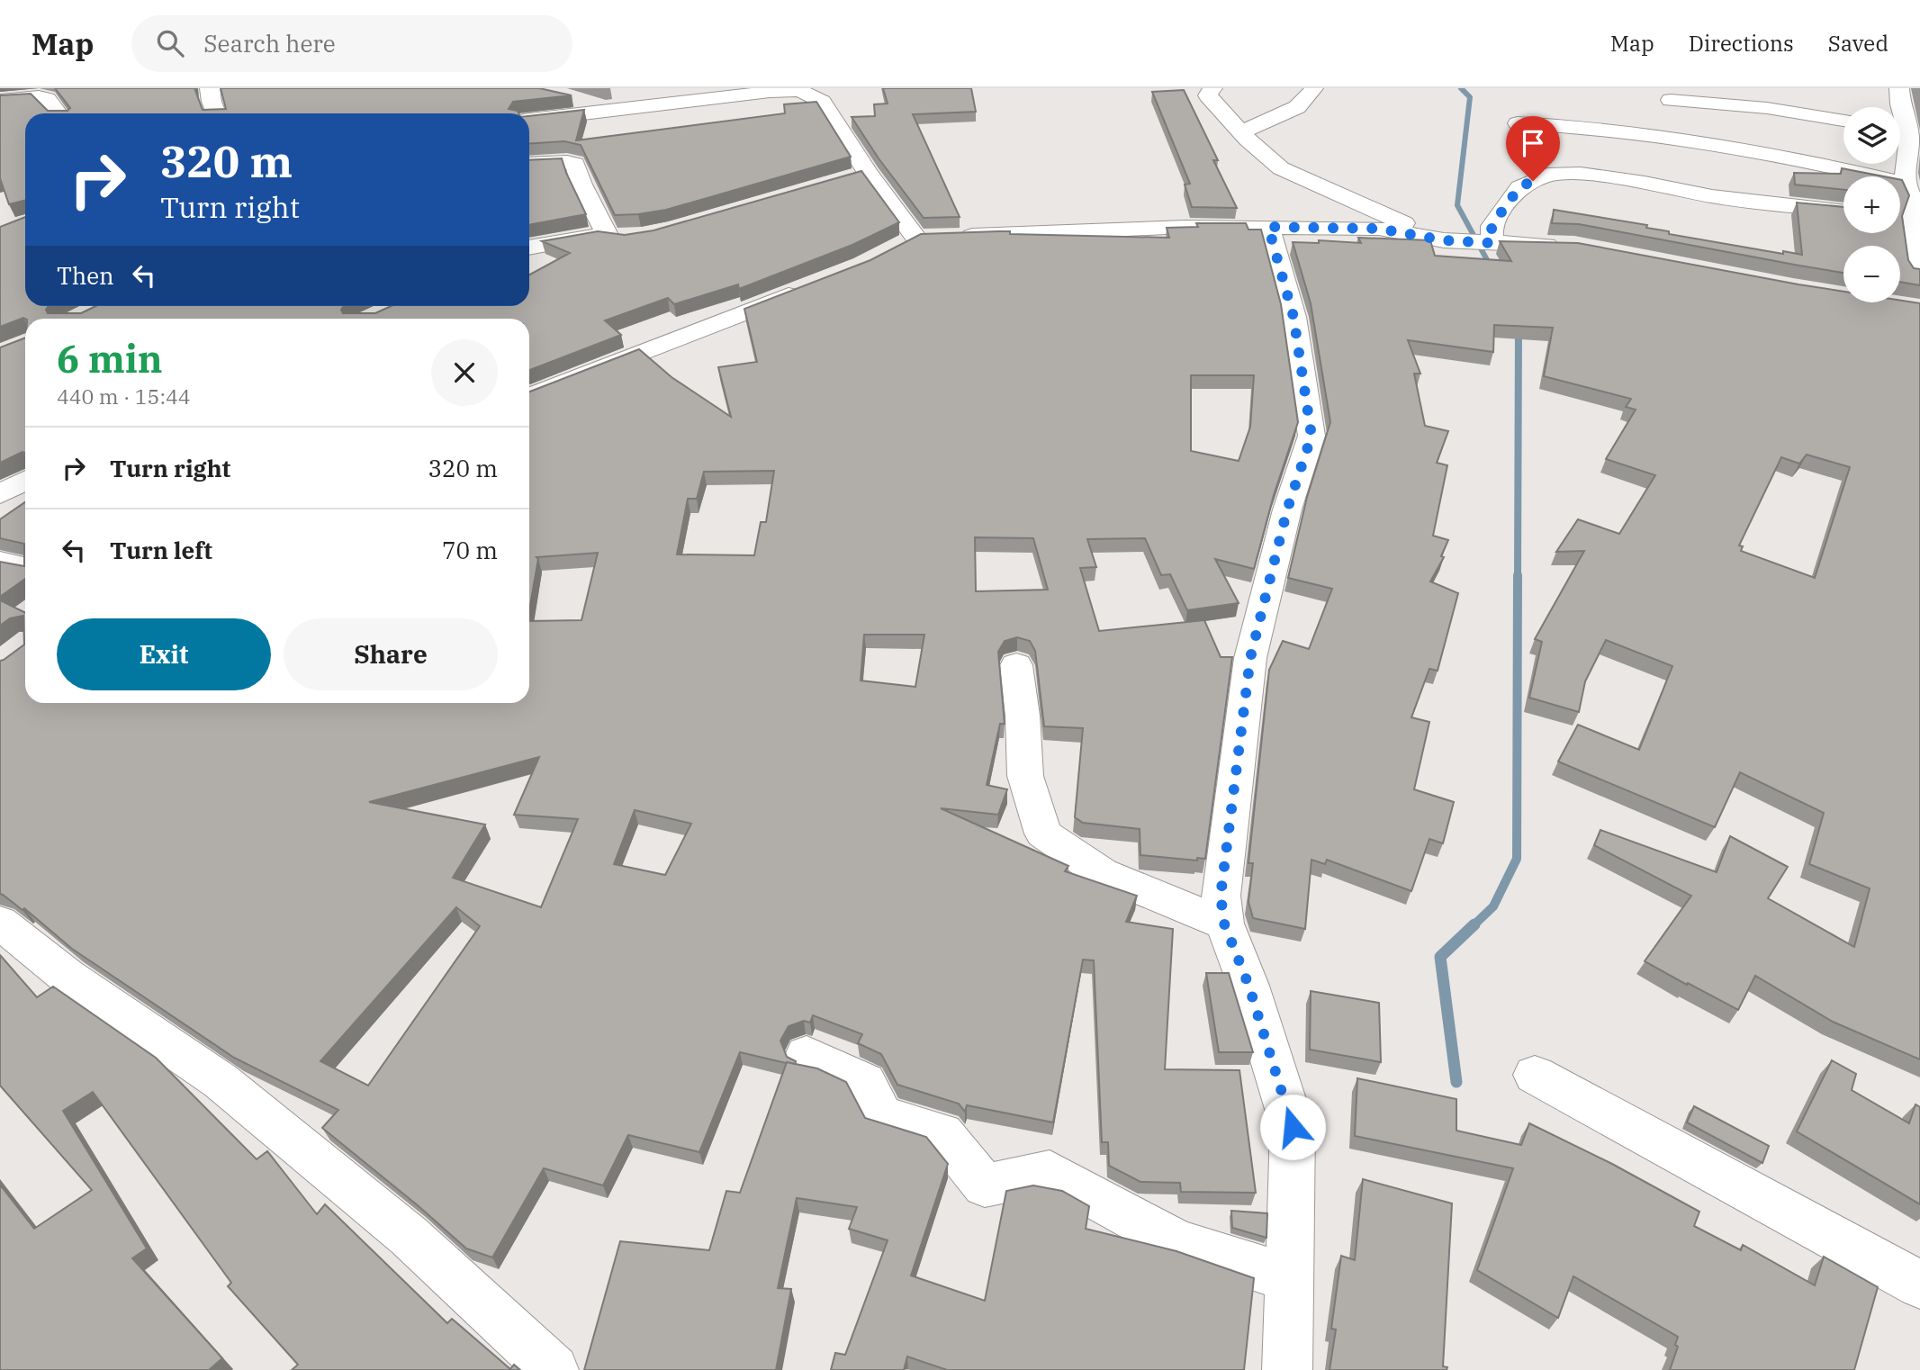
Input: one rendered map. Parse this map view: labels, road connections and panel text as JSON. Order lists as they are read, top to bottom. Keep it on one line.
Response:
{"page":{"header":"Map","search":"Search here","nav":["Map","Directions","Saved"],"map_buttons":["+","−"],"turn":["320 m","Turn right"],"then":"Then","heading":["6 min","440 m · 15:44"],"list":[{"name":"Turn right","value":"320 m"},{"name":"Turn left","value":"70 m"}],"buttons":["Exit","Share"]}}
